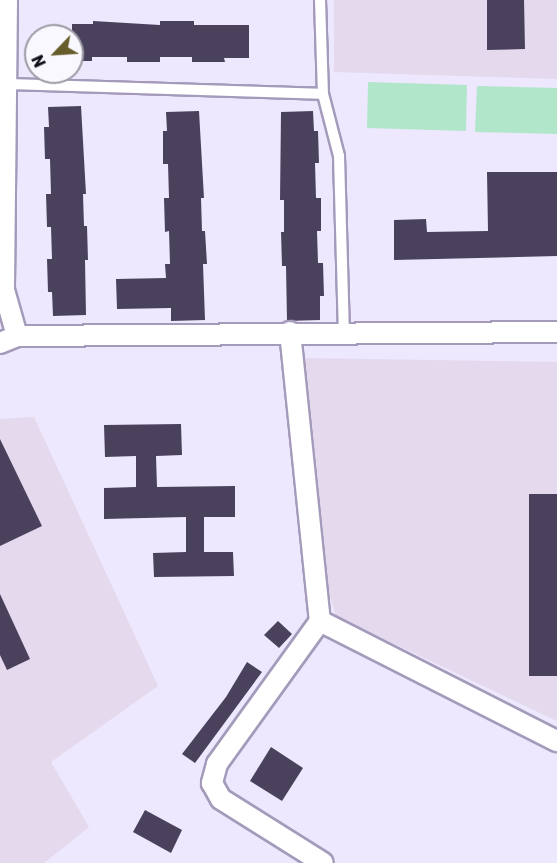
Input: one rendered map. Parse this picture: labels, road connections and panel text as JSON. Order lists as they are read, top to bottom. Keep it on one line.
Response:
{"north":"bottom left"}
